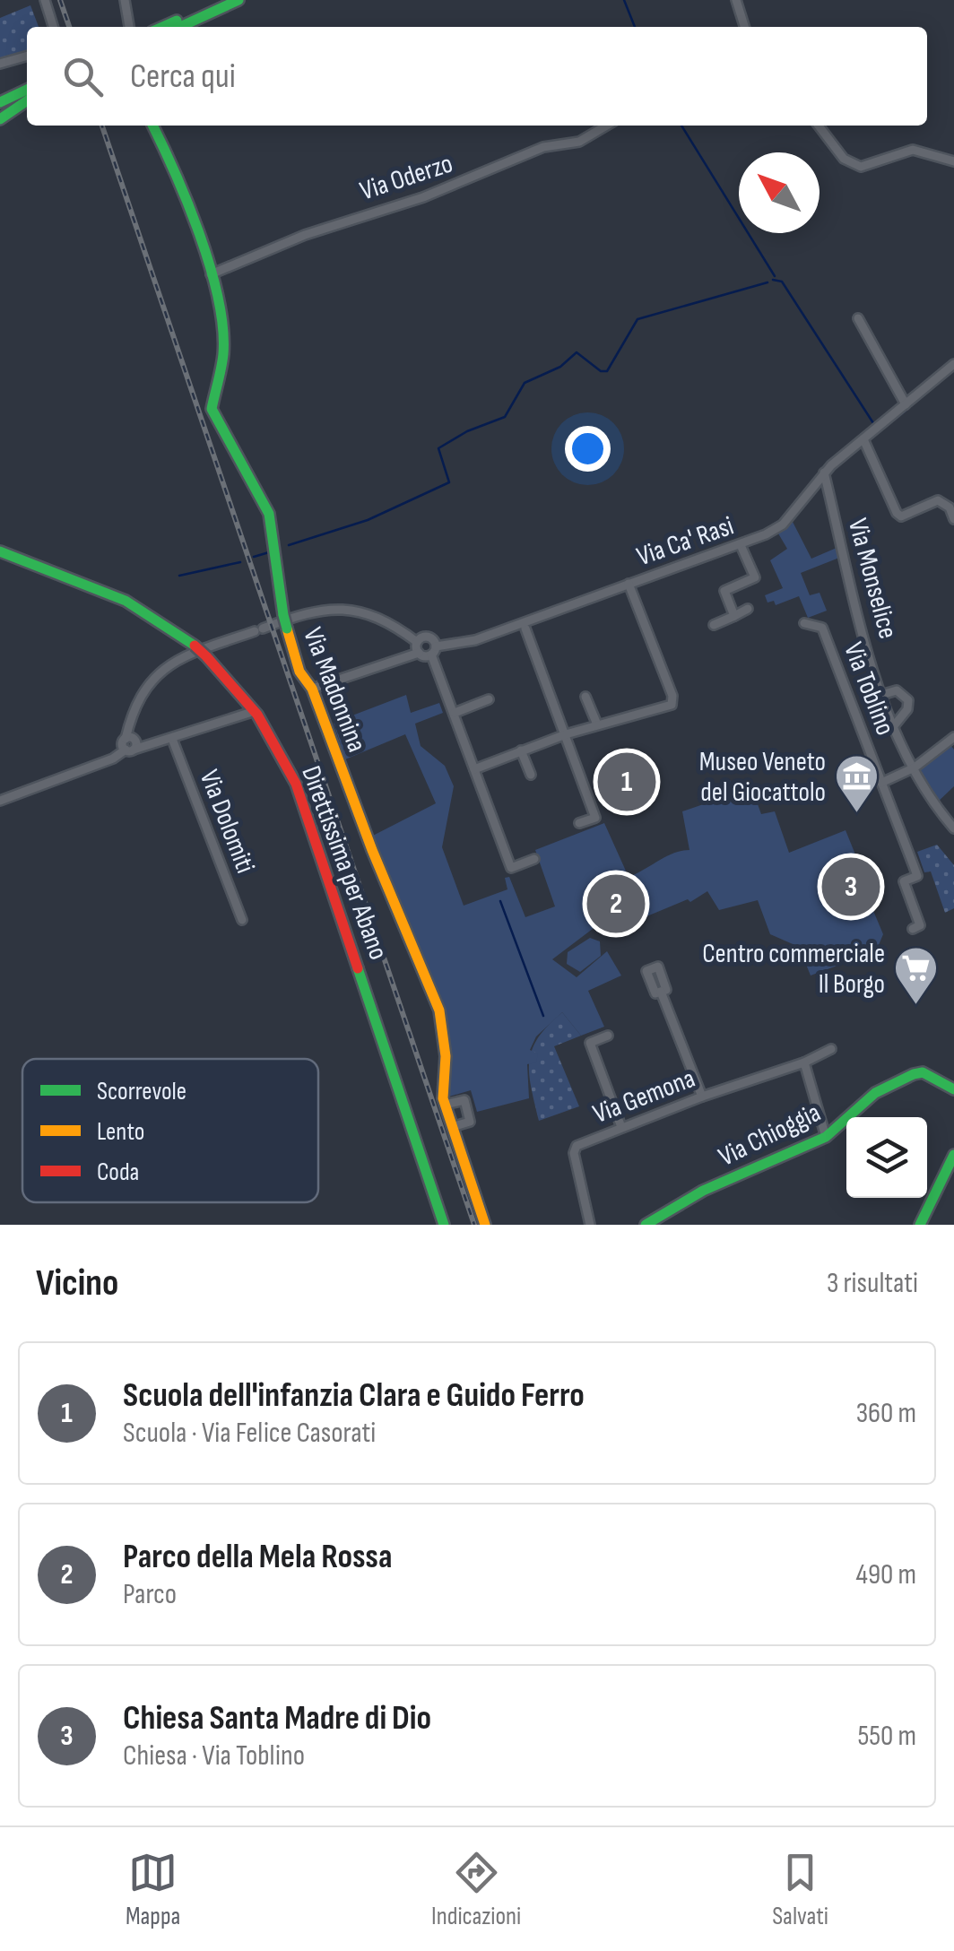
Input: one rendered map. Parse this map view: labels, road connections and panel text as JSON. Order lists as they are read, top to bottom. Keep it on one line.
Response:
{"streets":{"main road":["Via Madonnina","Direttissima per Abano","Via Chioggia"],"street":["Via Oderzo","Via Ca' Rasi","Via Monselice","Via Toblino","Via Dolomiti","Via Gemona"]},"crossings":[["Via Oderzo","Via Madonnina"],["Via Ca' Rasi","Via Monselice"],["Via Ca' Rasi","Via Madonnina"]],"places":{"museum":["Museo Veneto del Giocattolo"],"supermarket":["Centro commerciale Il Borgo"]},"legend":["Scorrevole","Lento","Coda"],"north":"top left","page":{"search":"Cerca qui","pins":["1","3","2"],"heading":["Vicino","3 risultati"],"list":[{"mark":"1","name":"Scuola dell'infanzia Clara e Guido Ferro","note":"Scuola · Via Felice Casorati","value":"360 m"},{"mark":"2","name":"Parco della Mela Rossa","note":"Parco","value":"490 m"},{"mark":"3","name":"Chiesa Santa Madre di Dio","note":"Chiesa · Via Toblino","value":"550 m"}],"nav":["Mappa","Indicazioni","Salvati"]}}
